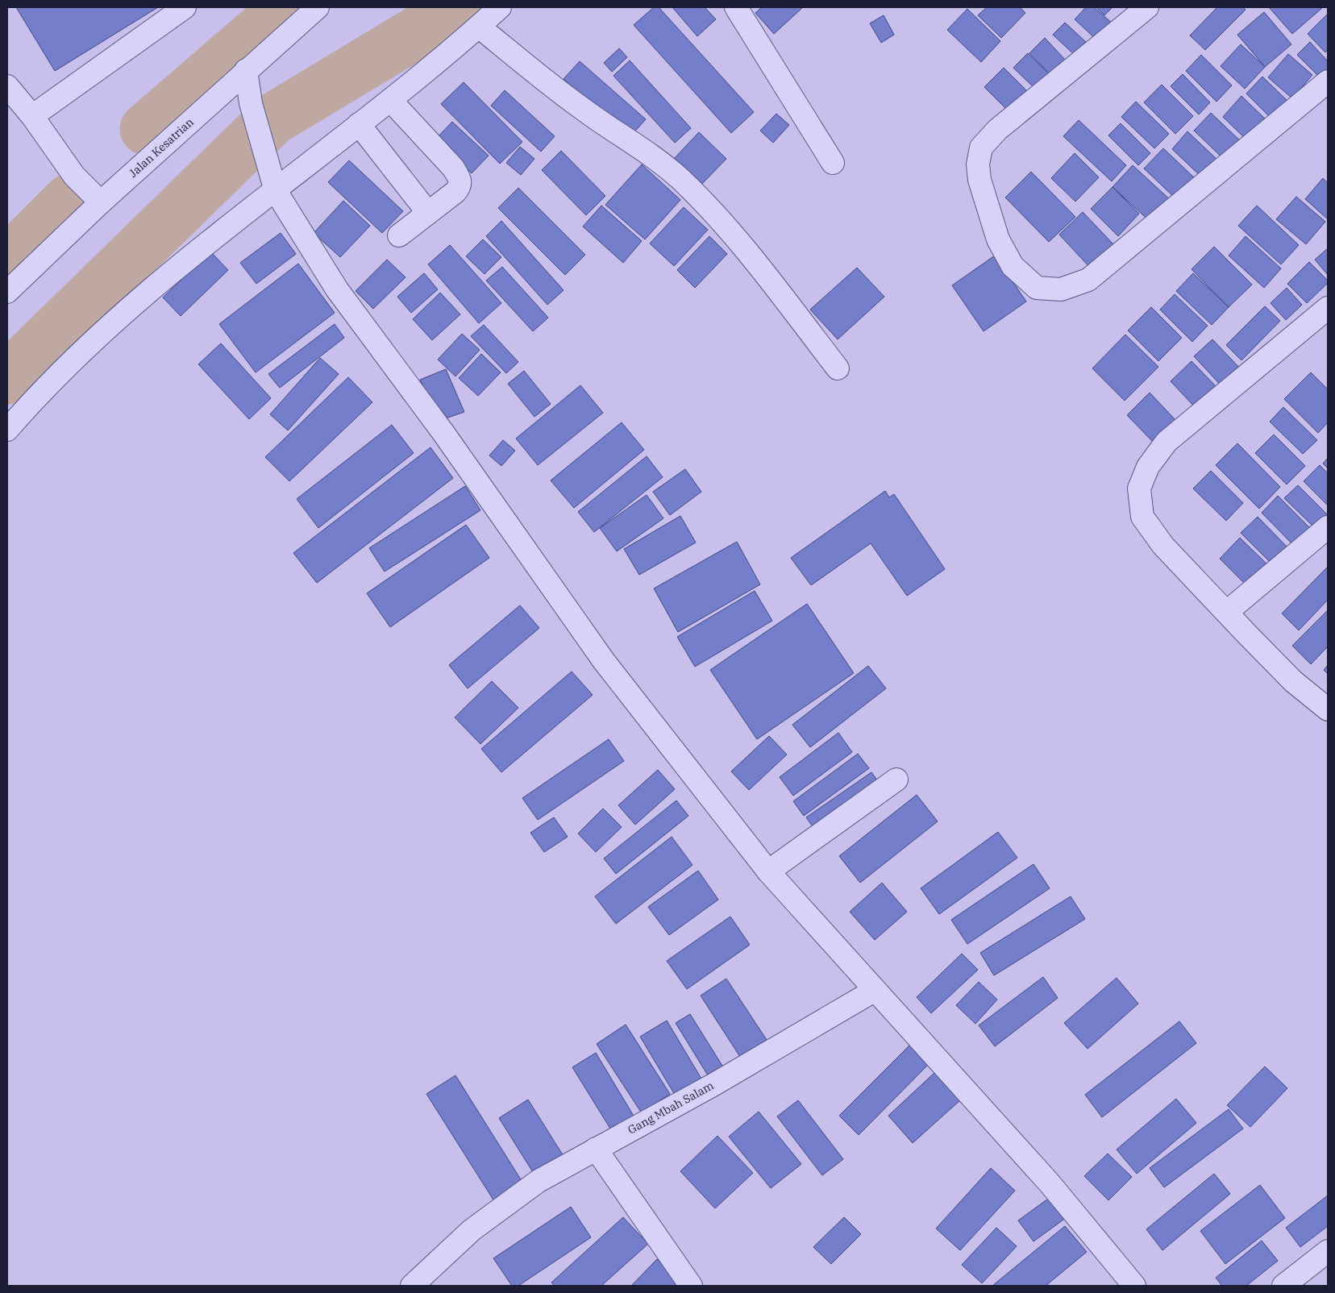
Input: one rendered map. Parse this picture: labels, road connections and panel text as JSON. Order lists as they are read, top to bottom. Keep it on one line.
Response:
{"streets":{"street":["Jalan Kesatrian","Gang Mbah Salam"]}}
